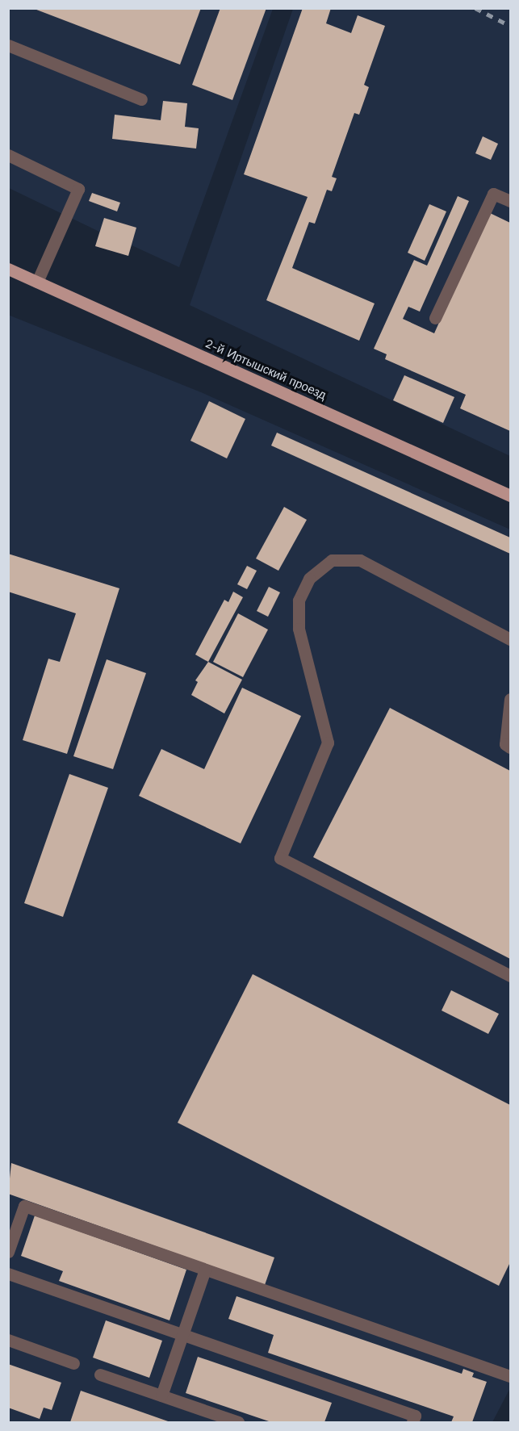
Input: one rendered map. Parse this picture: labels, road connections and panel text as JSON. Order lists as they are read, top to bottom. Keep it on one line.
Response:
{"streets":{"main road":["2-й Иртышский проезд"]}}
